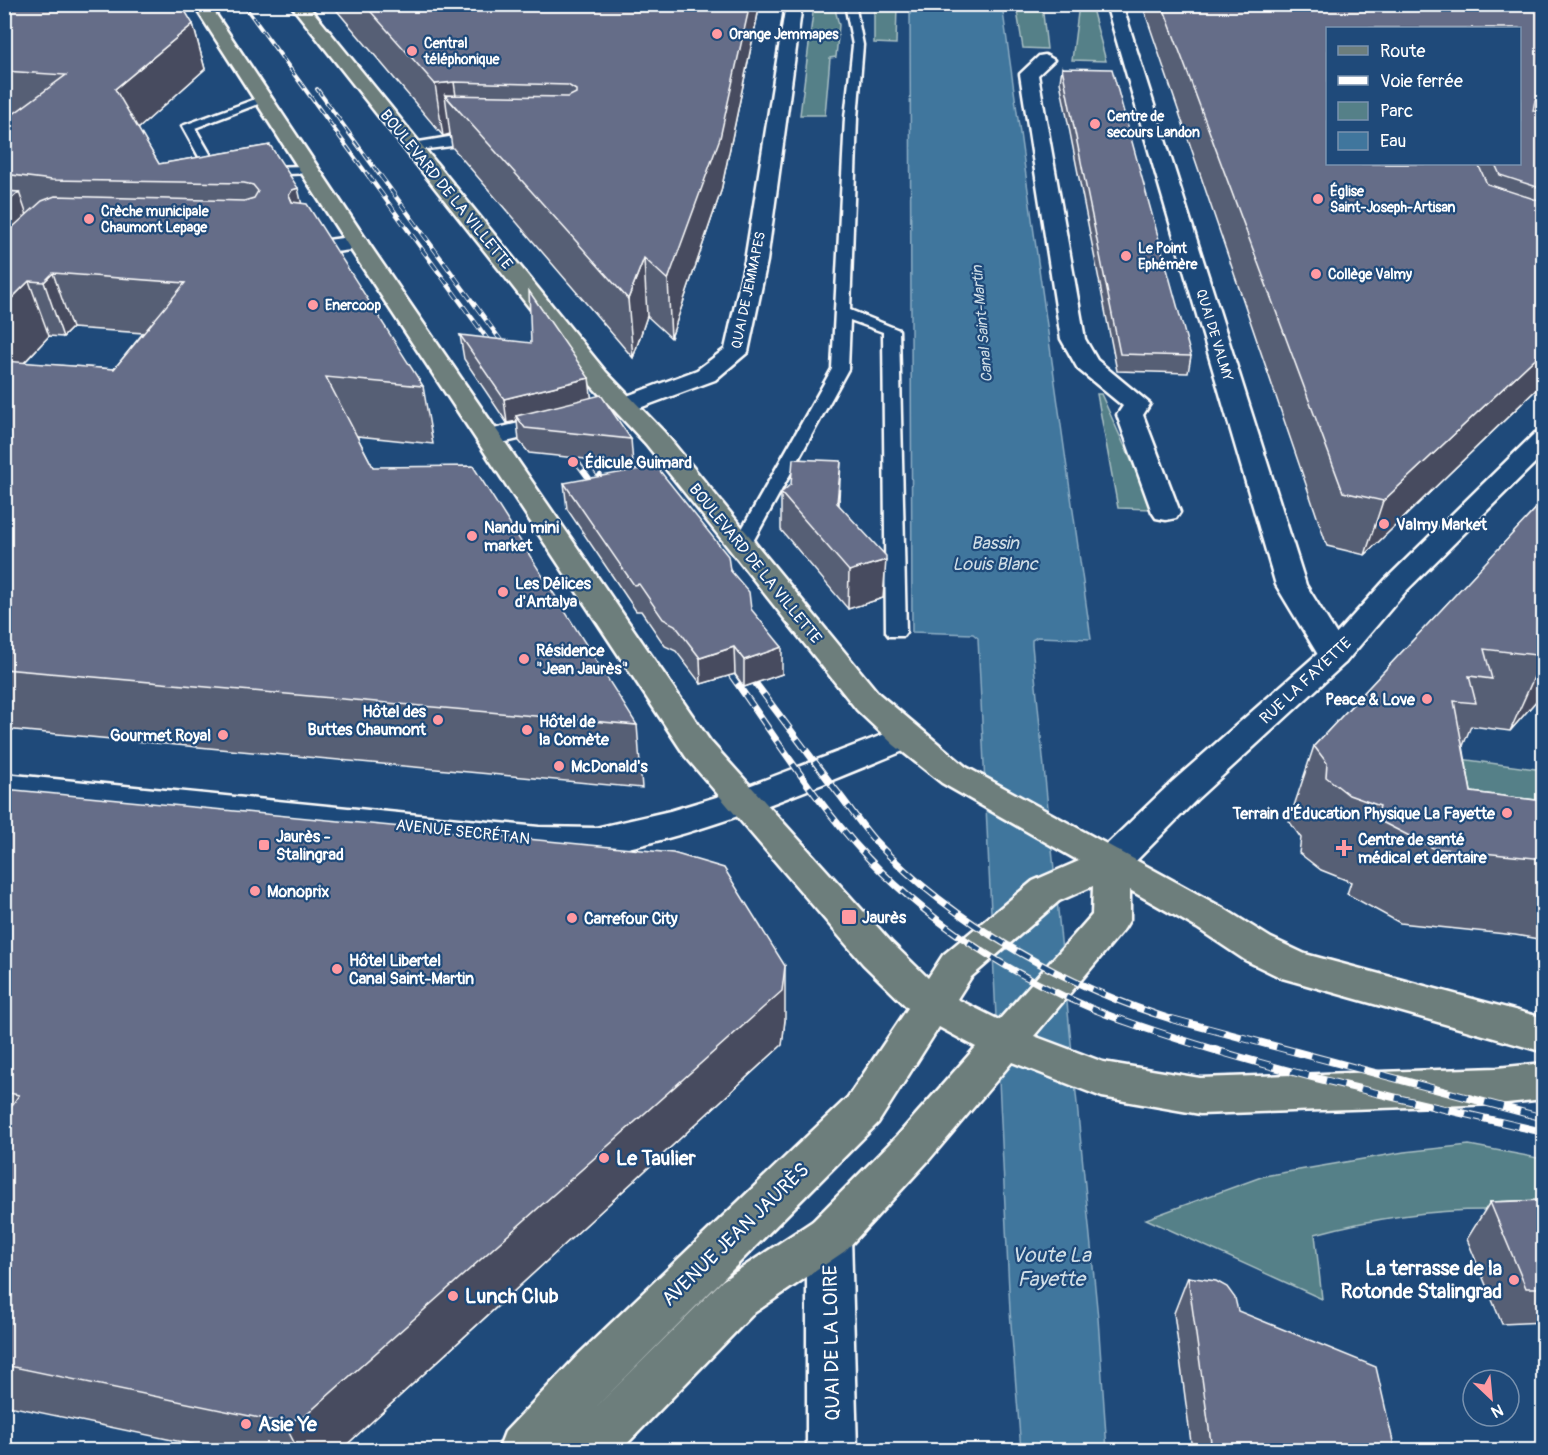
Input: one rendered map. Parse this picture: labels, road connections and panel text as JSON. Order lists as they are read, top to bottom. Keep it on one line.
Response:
{"streets":{"main road":["BOULEVARD DE LA VILLETTE","AVENUE JEAN JAURÈS"],"street":["QUAI DE JEMMAPES","QUAI DE VALMY","RUE LA FAYETTE","AVENUE SECRÉTAN","QUAI DE LA LOIRE"]},"crossings":[["BOULEVARD DE LA VILLETTE","QUAI DE JEMMAPES"],["BOULEVARD DE LA VILLETTE","RUE LA FAYETTE"],["BOULEVARD DE LA VILLETTE","AVENUE SECRÉTAN"],["BOULEVARD DE LA VILLETTE","AVENUE JEAN JAURÈS"],["QUAI DE VALMY","RUE LA FAYETTE"],["RUE LA FAYETTE","AVENUE JEAN JAURÈS"]],"water":["Canal Saint-Martin","Bassin Louis Blanc","Voute La Fayette"],"places":{"other":["Orange Jemmapes","Central téléphonique","Centre de secours Landon","Église Saint-Joseph-Artisan","Crèche municipale Chaumont Lepage","Le Point Ephémère","Collège Valmy","Enercoop","Édicule Guimard","Valmy Market","Nandu mini market","Les Délices d'Antalya","Résidence \"Jean Jaurès\"","Peace & Love","Hôtel des Buttes Chaumont","Hôtel de la Comète","Gourmet Royal","McDonald's","Terrain d'Éducation Physique La Fayette","Monoprix","Carrefour City","Hôtel Libertel Canal Saint-Martin","Le Taulier","La terrasse de la Rotonde Stalingrad","Lunch Club","Asie Ye"],"transit":["Jaurès - Stalingrad","Jaurès"],"health":["Centre de santé médical et dentaire"]},"legend":["Route","Voie ferrée","Parc","Eau"],"north":"bottom right"}
